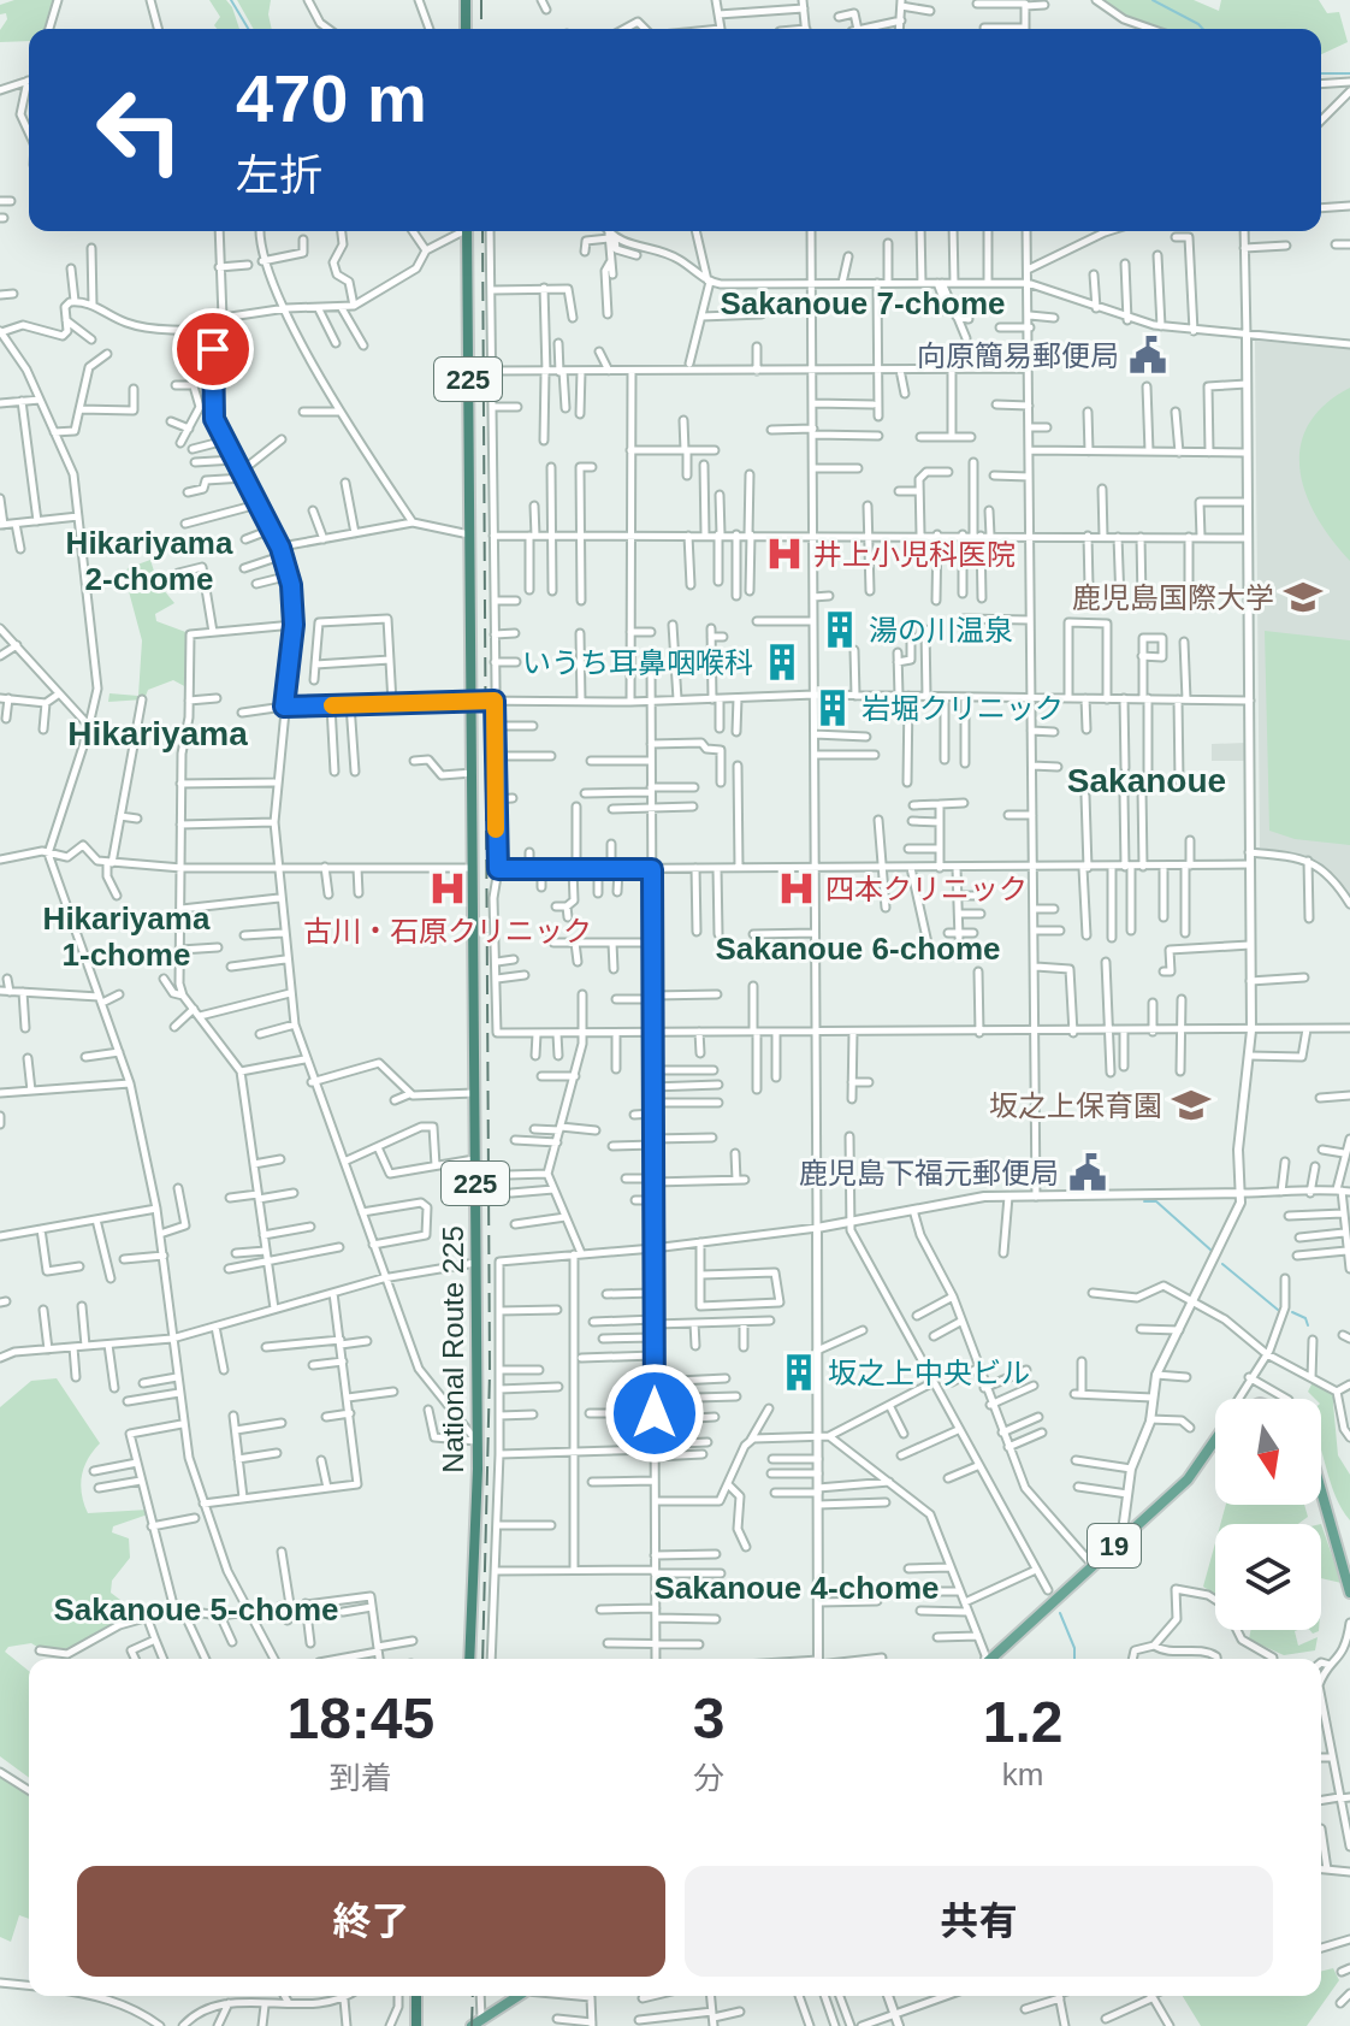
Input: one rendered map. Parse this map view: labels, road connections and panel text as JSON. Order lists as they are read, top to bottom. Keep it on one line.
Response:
{"streets":{"highway":["225","National Route 225"],"main road":["19"]},"districts":["Sakanoue 7-chome","Hikariyama 2-chome","Hikariyama","Sakanoue","Hikariyama 1-chome","Sakanoue 6-chome","Sakanoue 4-chome","Sakanoue 5-chome"],"places":{"public building":["向原簡易郵便局","鹿児島下福元郵便局"],"hospital":["井上小児科医院","古川・石原クリニック","四本クリニック"],"school or university":["鹿児島国際大学","坂之上保育園"],"building":["湯の川温泉","いうち耳鼻咽喉科","岩堀クリニック","坂之上中央ビル"]},"north":"bottom","page":{"turn":["470 m","左折"],"eta":["18:45","到着","3","分","1.2","km"],"buttons":["終了","共有"]}}
